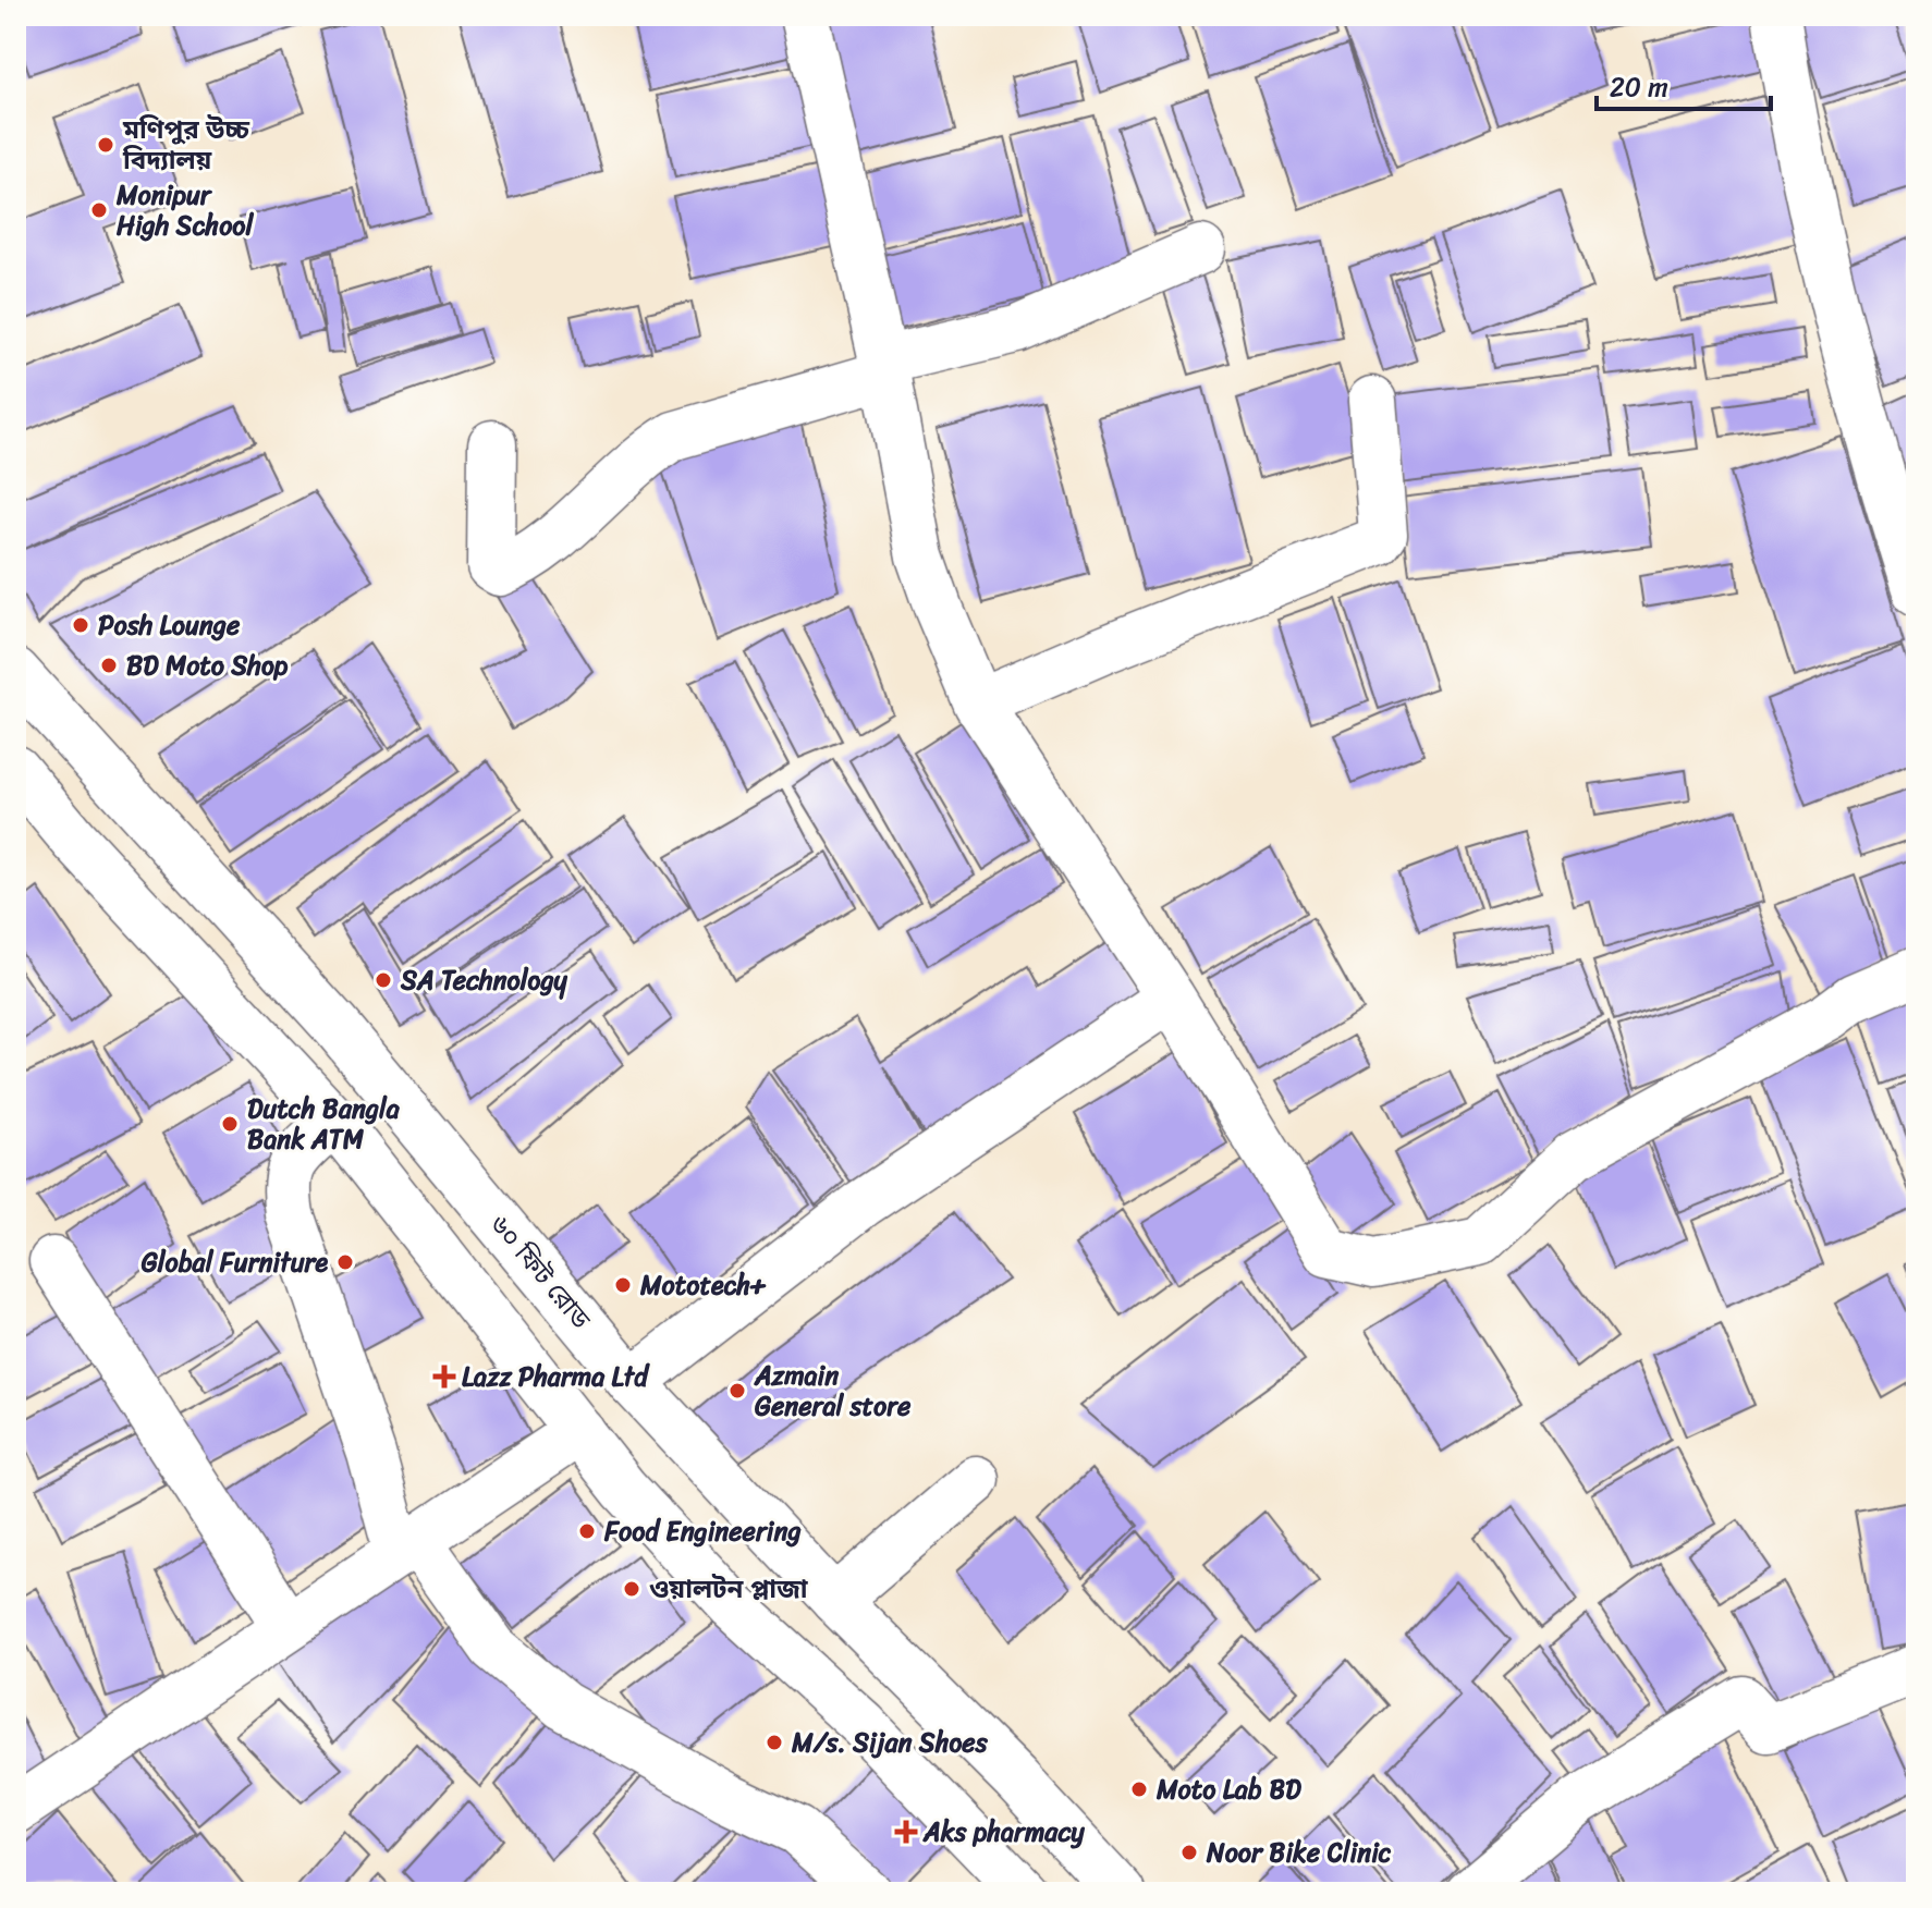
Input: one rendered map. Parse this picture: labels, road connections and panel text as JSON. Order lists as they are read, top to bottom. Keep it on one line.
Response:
{"streets":{"street":["৬০ ফিট রোড"]},"places":{"other":["মণিপুর উচ্চ বিদ্যালয়","Monipur High School","Posh Lounge","BD Moto Shop","SA Technology","Dutch Bangla Bank ATM","Global Furniture","Mototech+","Azmain General store","Food Engineering","ওয়ালটন প্লাজা","M/s. Sijan Shoes","Moto Lab BD","Noor Bike Clinic"],"health":["Lazz Pharma Ltd","Aks pharmacy"]},"scale_bar":"20 m"}
